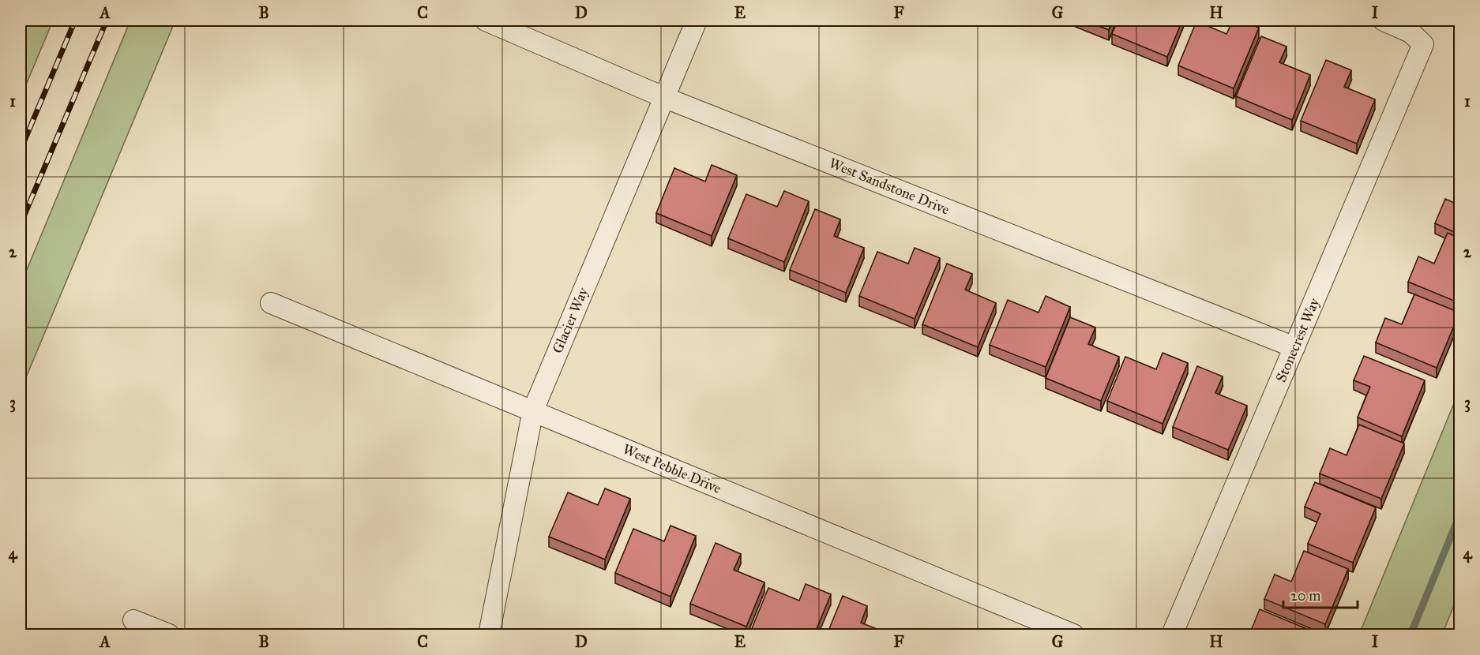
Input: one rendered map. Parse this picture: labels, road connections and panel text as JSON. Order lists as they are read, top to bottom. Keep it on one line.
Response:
{"streets":{"street":["West Sandstone Drive","Glacier Way","Stonecrest Way","West Pebble Drive"]},"crossings":[["West Sandstone Drive","Glacier Way"],["West Sandstone Drive","Stonecrest Way"],["Glacier Way","West Pebble Drive"]],"scale_bar":"20 m","grid":{"columns":["A","B","C","D","E","F","G","H","I"],"rows":["1","2","3","4"]}}
